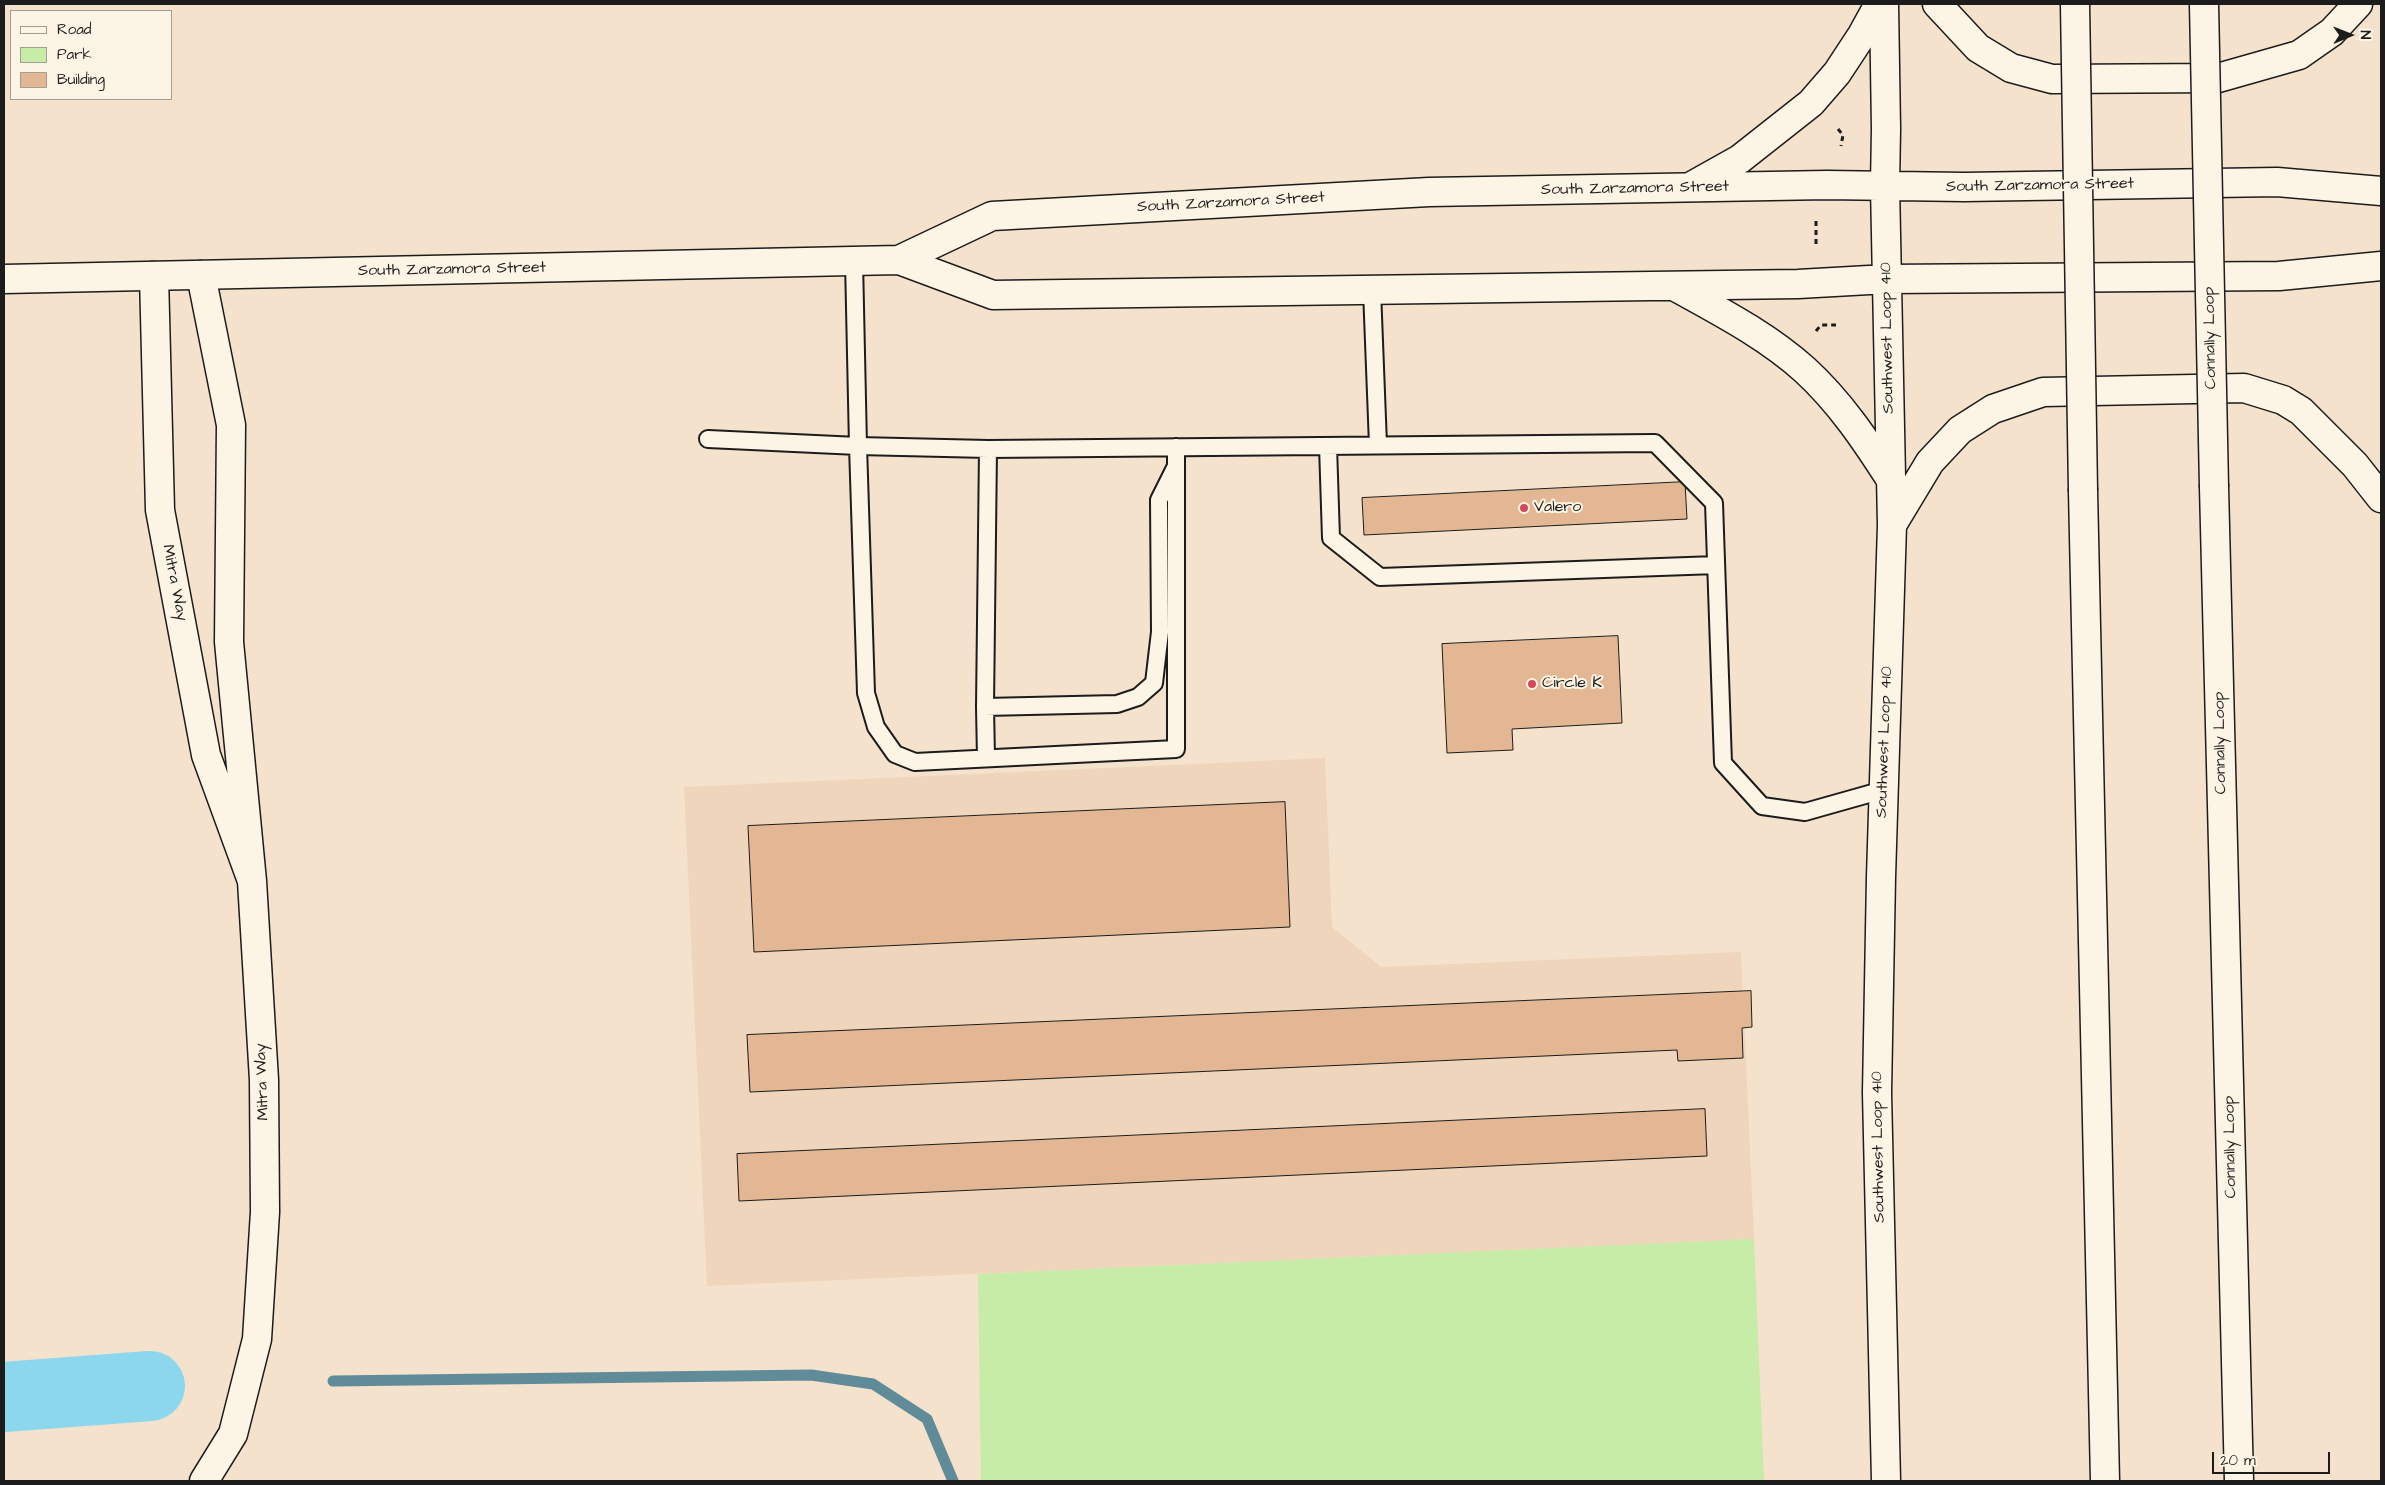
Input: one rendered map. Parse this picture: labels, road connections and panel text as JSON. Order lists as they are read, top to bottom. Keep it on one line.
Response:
{"streets":{"main road":["South Zarzamora Street","Southwest Loop 410","Connally Loop","Mitra Way"]},"crossings":[["South Zarzamora Street","Southwest Loop 410"],["South Zarzamora Street","Mitra Way"]],"places":["Valero","Circle K"],"legend":["Road","Park","Building"],"scale_bar":"20 m","north":"right"}
